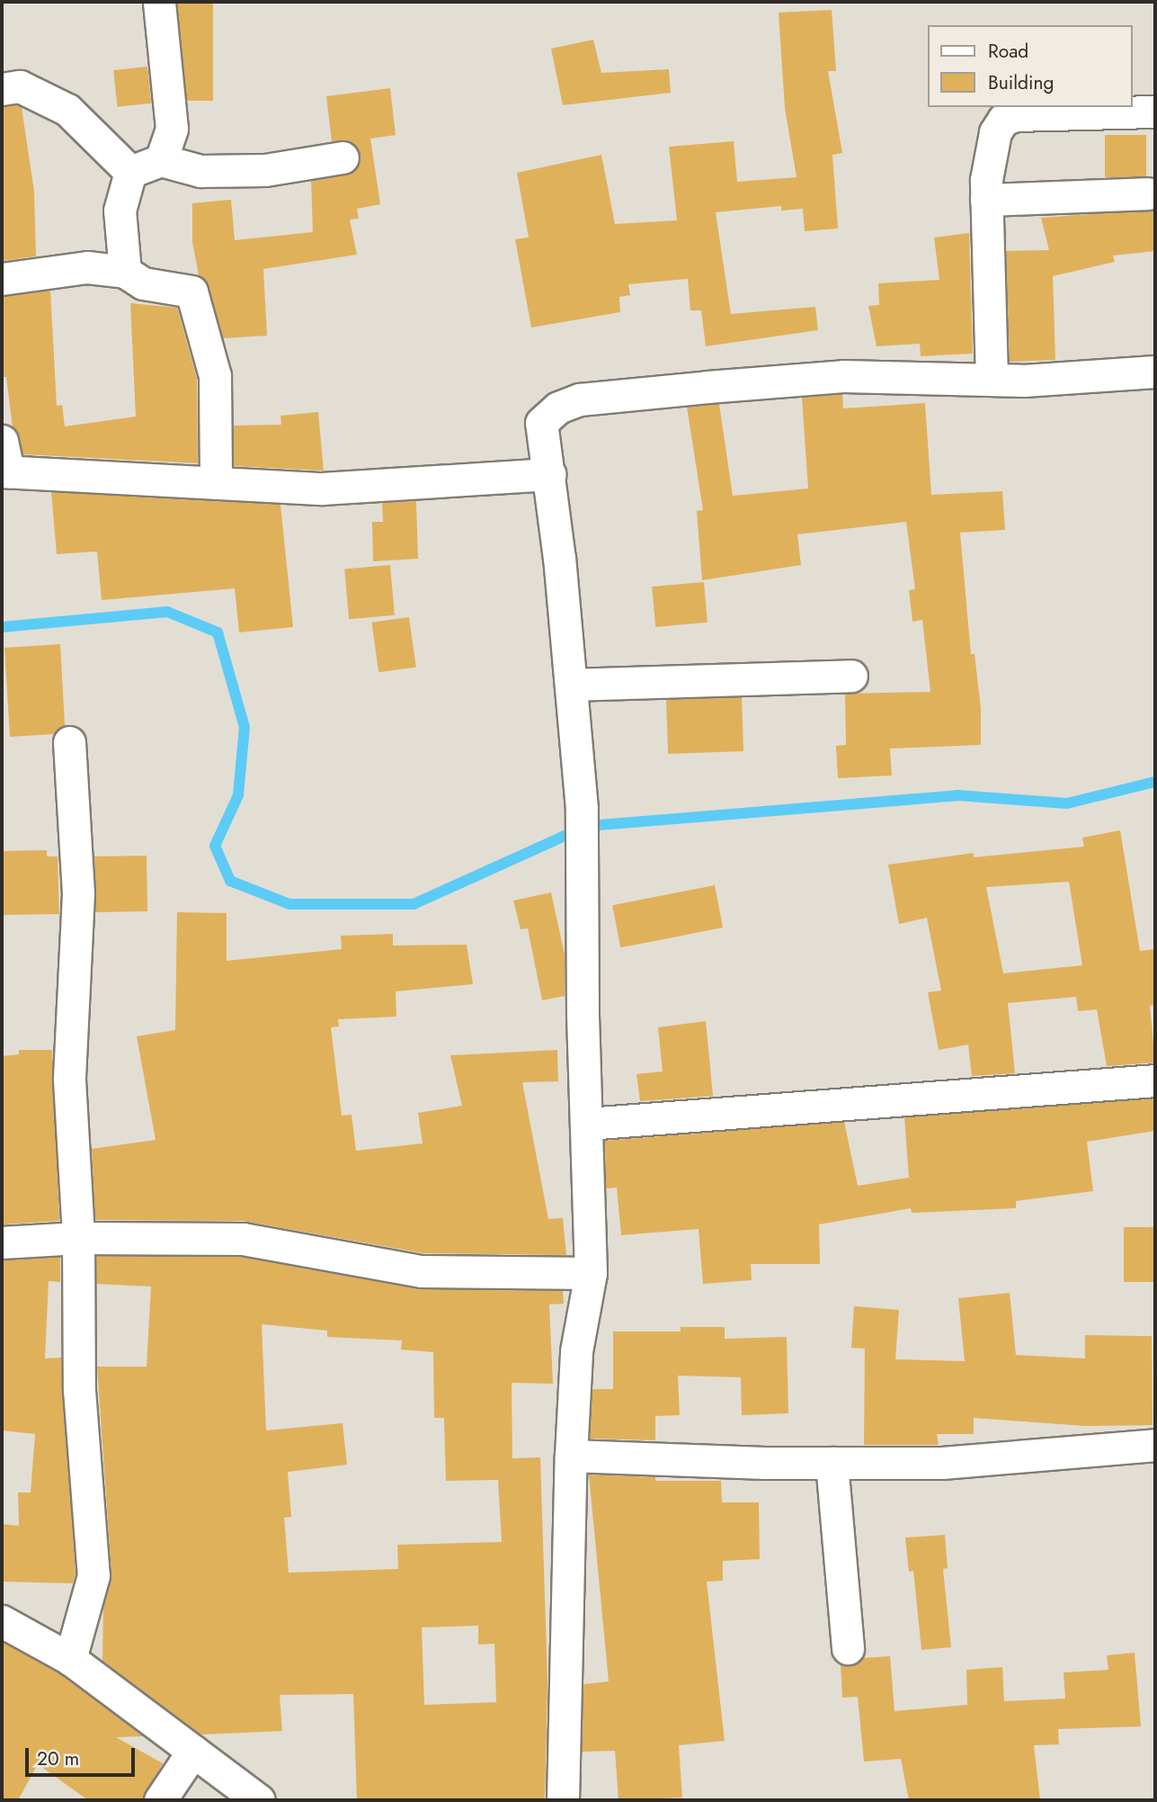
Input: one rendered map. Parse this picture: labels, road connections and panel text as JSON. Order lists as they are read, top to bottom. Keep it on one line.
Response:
{"legend":["Road","Building"],"scale_bar":"20 m"}
